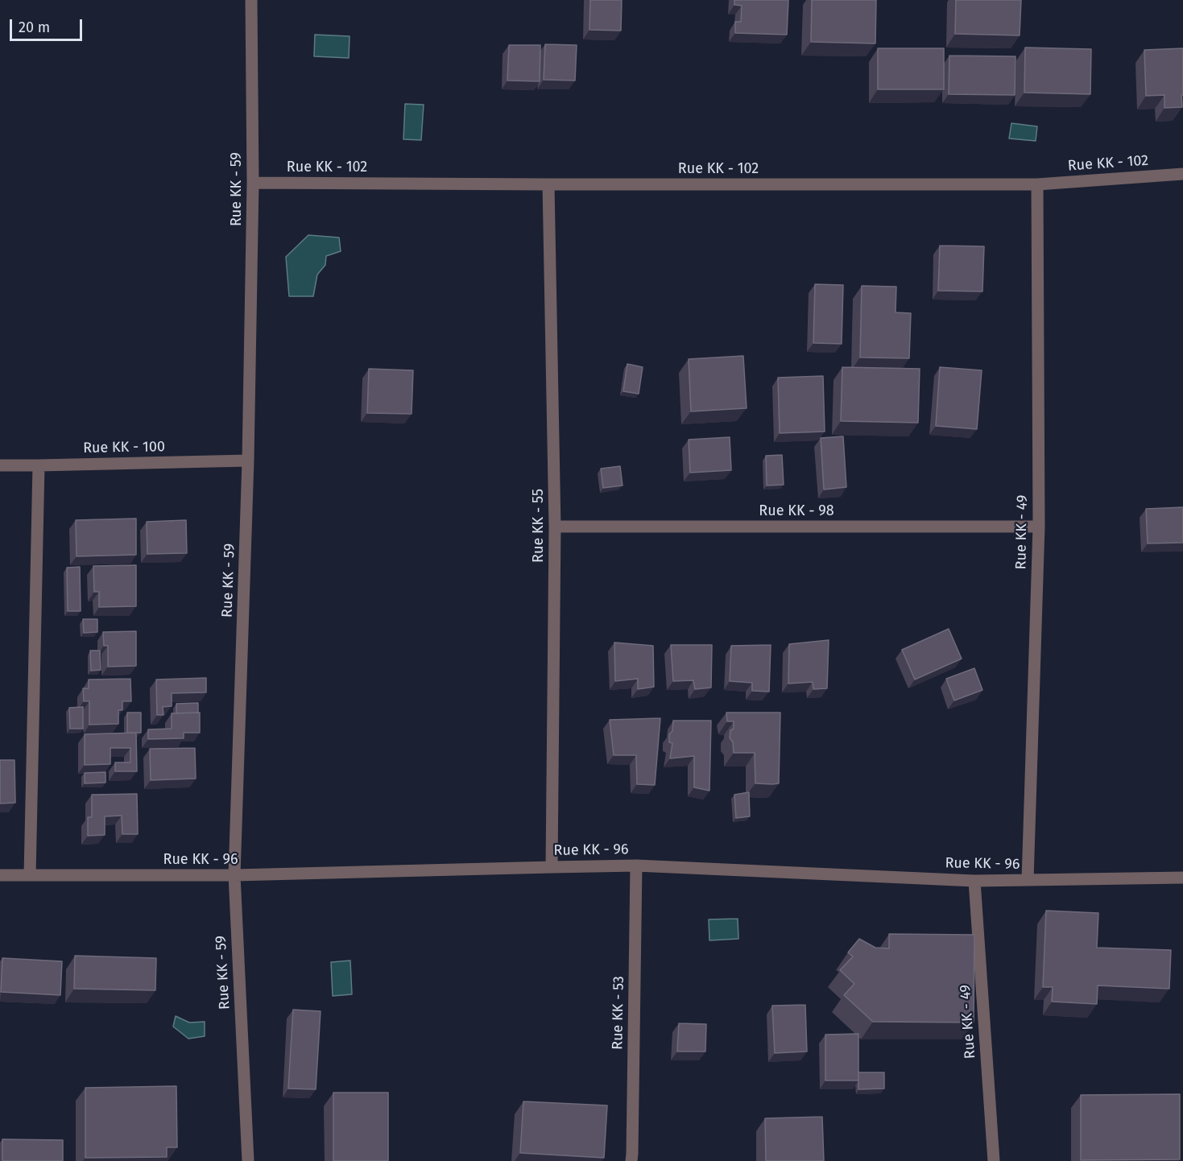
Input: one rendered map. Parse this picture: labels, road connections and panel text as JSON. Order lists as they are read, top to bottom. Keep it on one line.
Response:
{"streets":{"street":["Rue KK - 102","Rue KK - 59","Rue KK - 100","Rue KK - 98","Rue KK - 55","Rue KK - 49","Rue KK - 96","Rue KK - 53"]},"crossings":[["Rue KK - 102","Rue KK - 59"],["Rue KK - 102","Rue KK - 55"],["Rue KK - 102","Rue KK - 49"],["Rue KK - 59","Rue KK - 100"],["Rue KK - 59","Rue KK - 96"],["Rue KK - 98","Rue KK - 55"],["Rue KK - 98","Rue KK - 49"],["Rue KK - 55","Rue KK - 96"],["Rue KK - 49","Rue KK - 96"],["Rue KK - 96","Rue KK - 53"]],"scale_bar":"20 m"}
